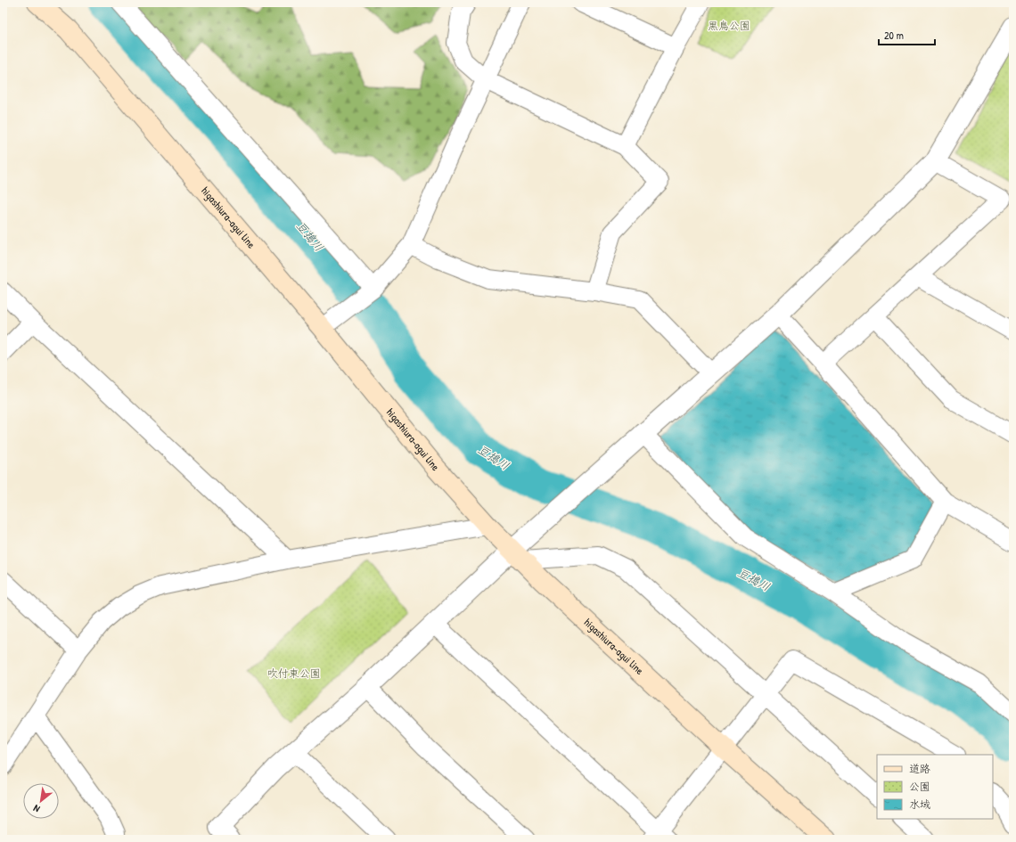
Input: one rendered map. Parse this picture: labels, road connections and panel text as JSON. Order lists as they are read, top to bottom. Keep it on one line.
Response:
{"streets":{"main road":["higashiura-agui line"]},"water":["豆搗川"],"parks":["黒鳥公園","吹付東公園"],"legend":["道路","公園","水域"],"scale_bar":"20 m","north":"bottom left"}
